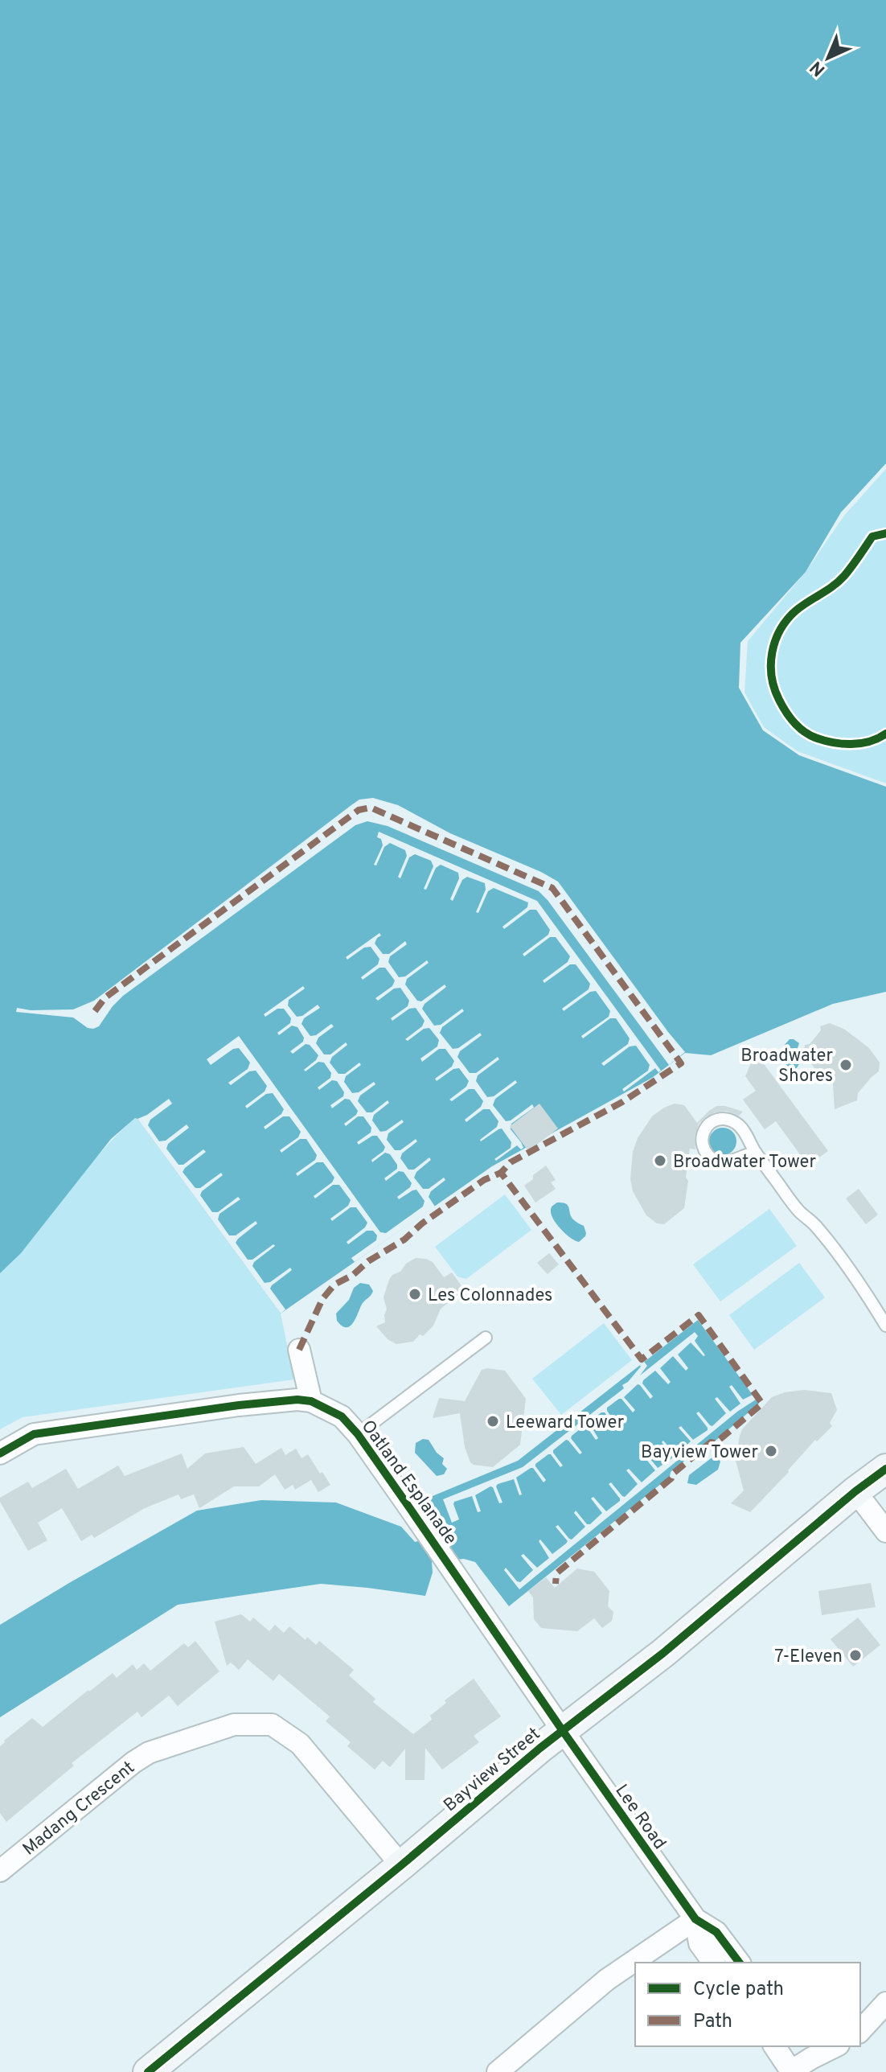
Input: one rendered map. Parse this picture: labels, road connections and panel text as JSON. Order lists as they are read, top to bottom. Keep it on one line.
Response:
{"streets":{"main road":["Bayview Street"],"street":["Oatland Esplanade","Madang Crescent","Lee Road"]},"crossings":[["Oatland Esplanade","Bayview Street"],["Oatland Esplanade","Lee Road"],["Bayview Street","Madang Crescent"],["Bayview Street","Lee Road"]],"places":["Broadwater Shores","Broadwater Tower","Les Colonnades","Leeward Tower","Bayview Tower","7-Eleven"],"legend":["Cycle path","Path"],"north":"bottom left"}
